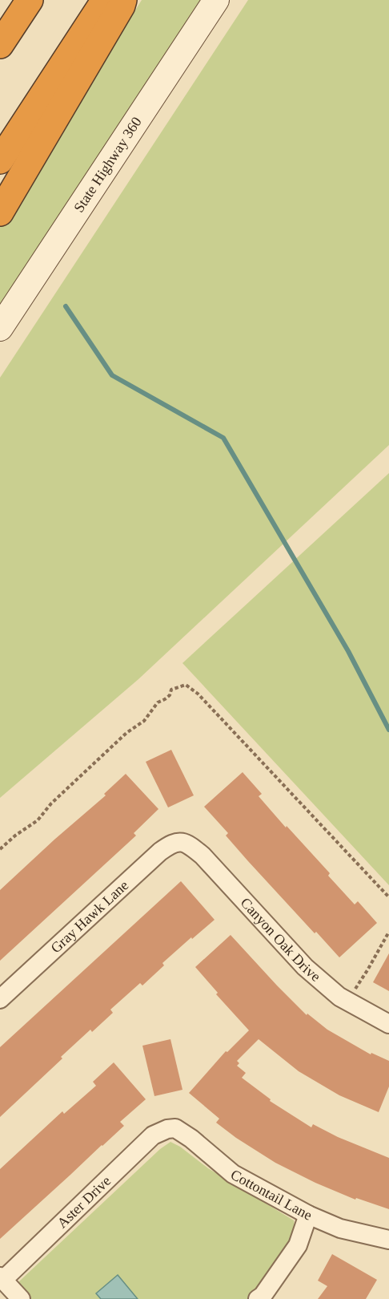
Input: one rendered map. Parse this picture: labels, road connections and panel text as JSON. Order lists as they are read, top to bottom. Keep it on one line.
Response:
{"streets":{"main road":["State Highway 360"],"street":["Gray Hawk Lane","Canyon Oak Drive","Cottontail Lane","Aster Drive"]},"crossings":[["Gray Hawk Lane","Canyon Oak Drive"],["Cottontail Lane","Aster Drive"]]}
